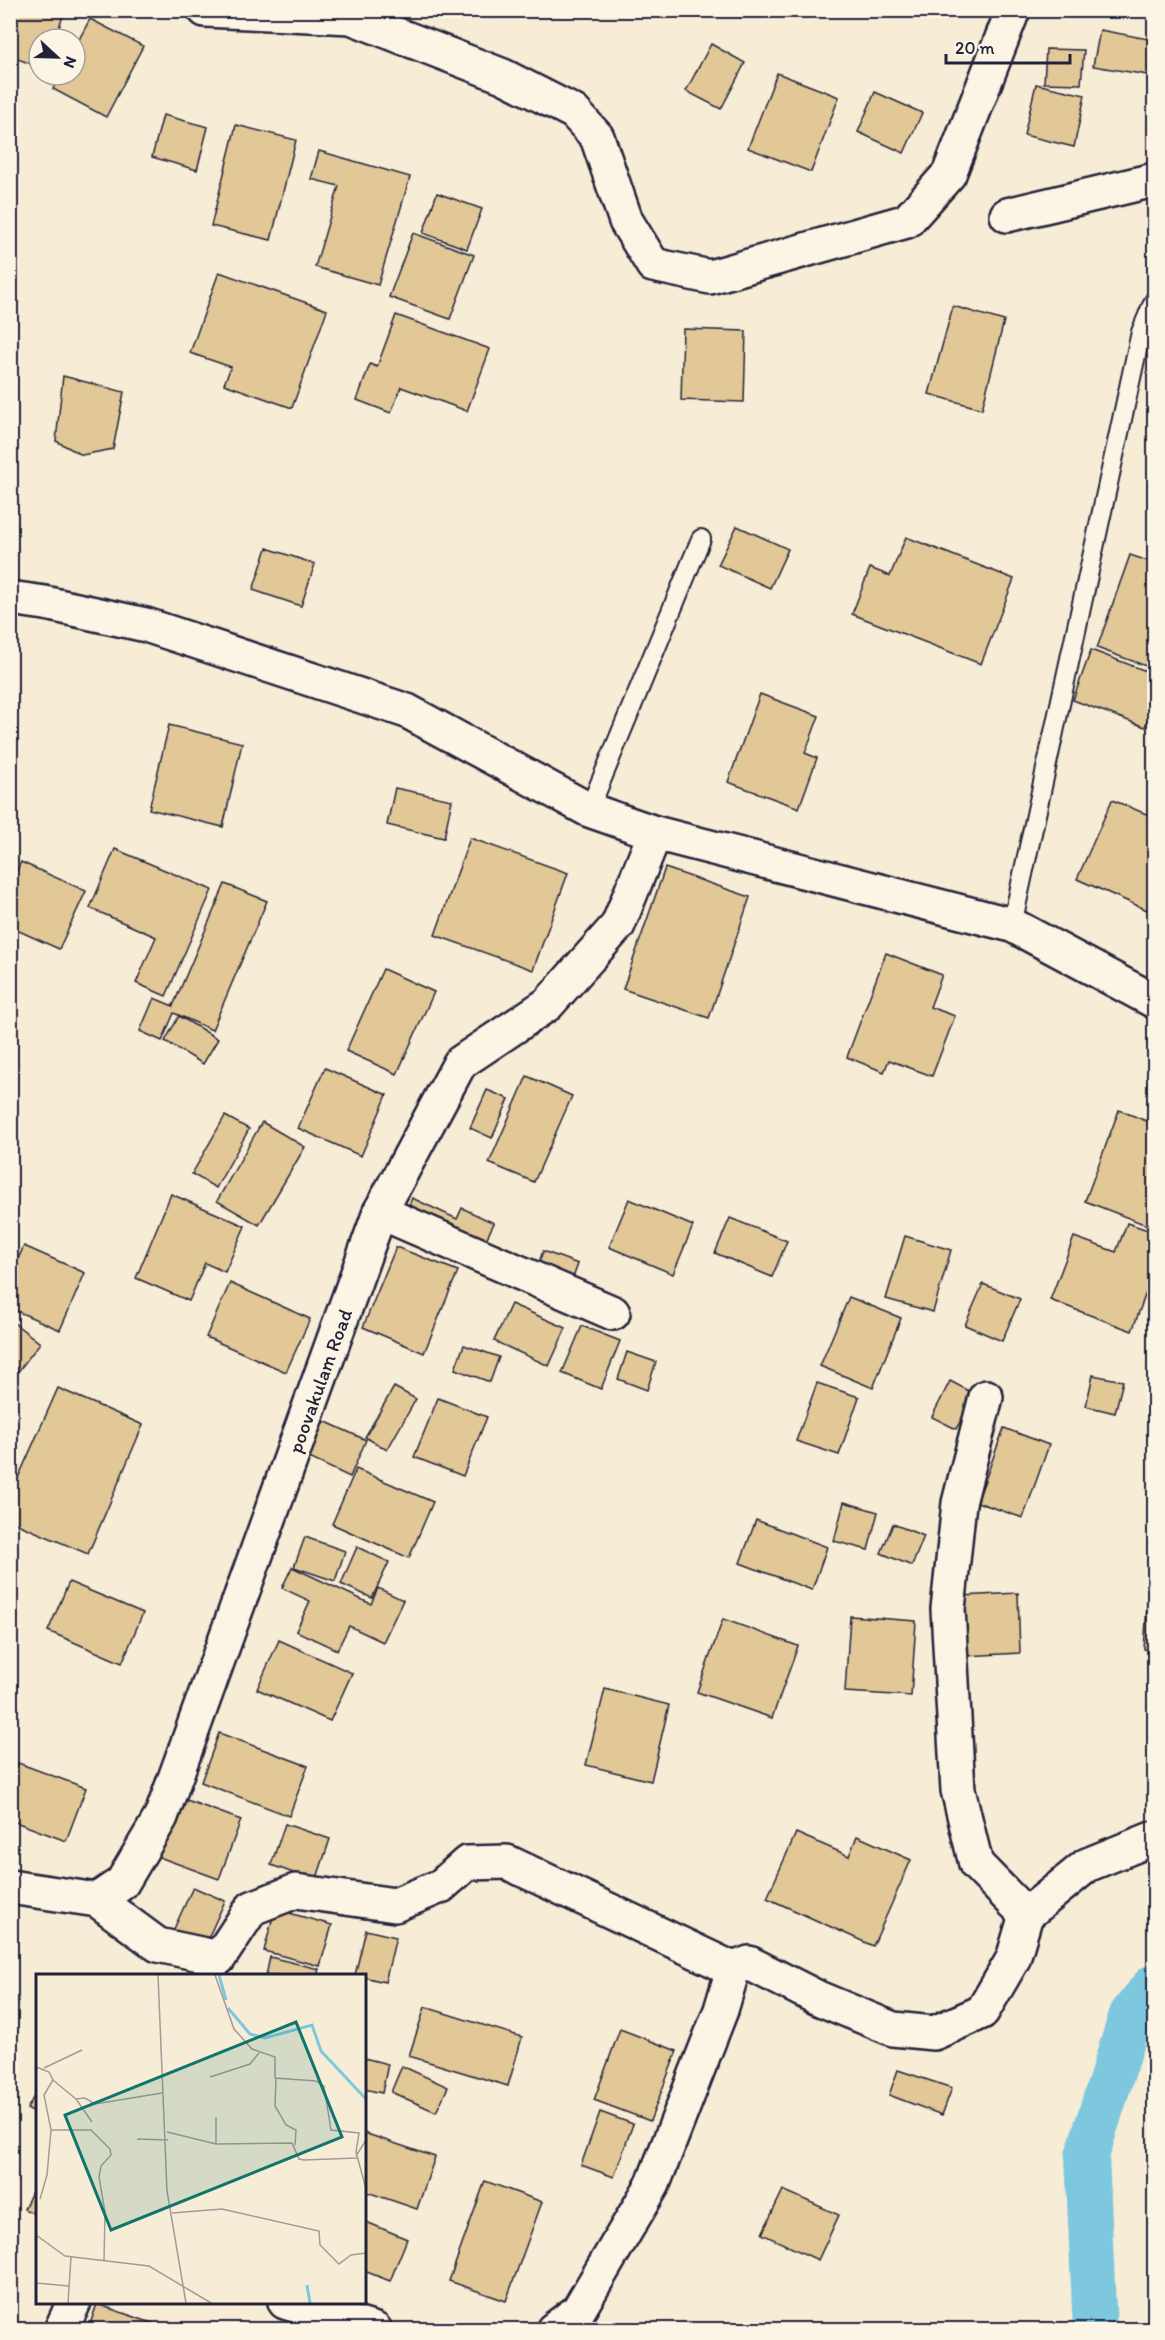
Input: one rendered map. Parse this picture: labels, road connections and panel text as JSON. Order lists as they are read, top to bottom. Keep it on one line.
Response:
{"streets":{"street":["poovakulam Road"]},"scale_bar":"20 m","north":"right"}
